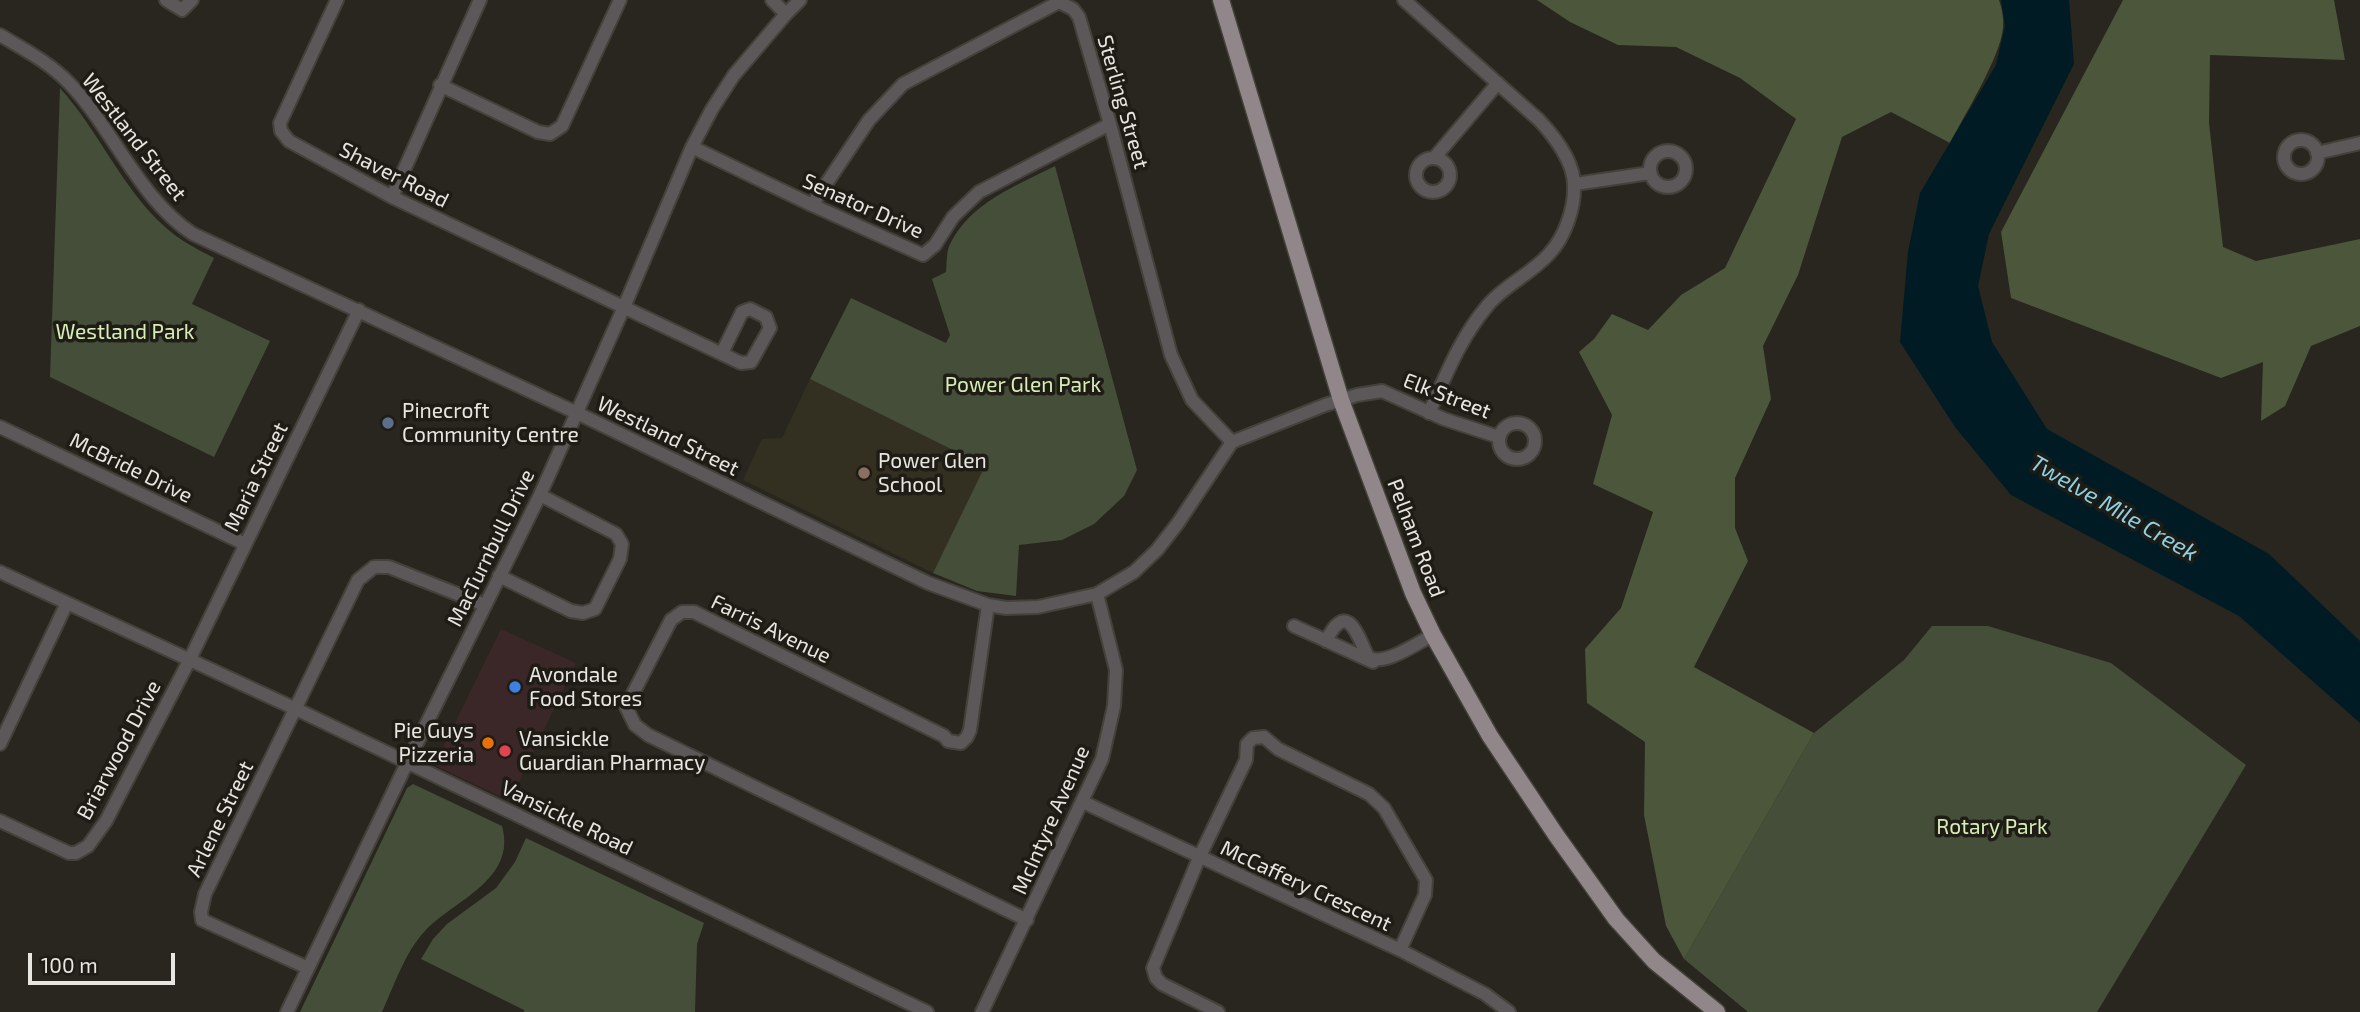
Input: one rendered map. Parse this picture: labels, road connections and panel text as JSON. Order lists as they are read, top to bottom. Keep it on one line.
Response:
{"streets":{"main road":["Pelham Road"],"street":["Sterling Street","Westland Street","Shaver Road","Senator Drive","Elk Street","McBride Drive","Maria Street","MacTurnbull Drive","Farris Avenue","Briarwood Drive","Vansickle Road","Arlene Street","McIntyre Avenue","McCaffery Crescent"]},"crossings":[["Sterling Street","Westland Street"],["Sterling Street","Senator Drive"],["Westland Street","Maria Street"],["Westland Street","MacTurnbull Drive"],["Westland Street","Farris Avenue"],["Westland Street","McIntyre Avenue"],["Shaver Road","MacTurnbull Drive"],["Senator Drive","MacTurnbull Drive"],["Elk Street","Pelham Road"],["McBride Drive","Maria Street"],["Maria Street","Briarwood Drive"],["Maria Street","Vansickle Road"],["MacTurnbull Drive","Vansickle Road"],["MacTurnbull Drive","Arlene Street"],["Farris Avenue","McIntyre Avenue"],["Briarwood Drive","Vansickle Road"],["Vansickle Road","Arlene Street"],["McIntyre Avenue","McCaffery Crescent"]],"water":["Twelve Mile Creek"],"parks":["Westland Park","Power Glen Park","Rotary Park"],"places":["Pinecroft Community Centre","Power Glen School","Avondale Food Stores","Pie Guys Pizzeria","Vansickle Guardian Pharmacy"],"scale_bar":"100 m"}
